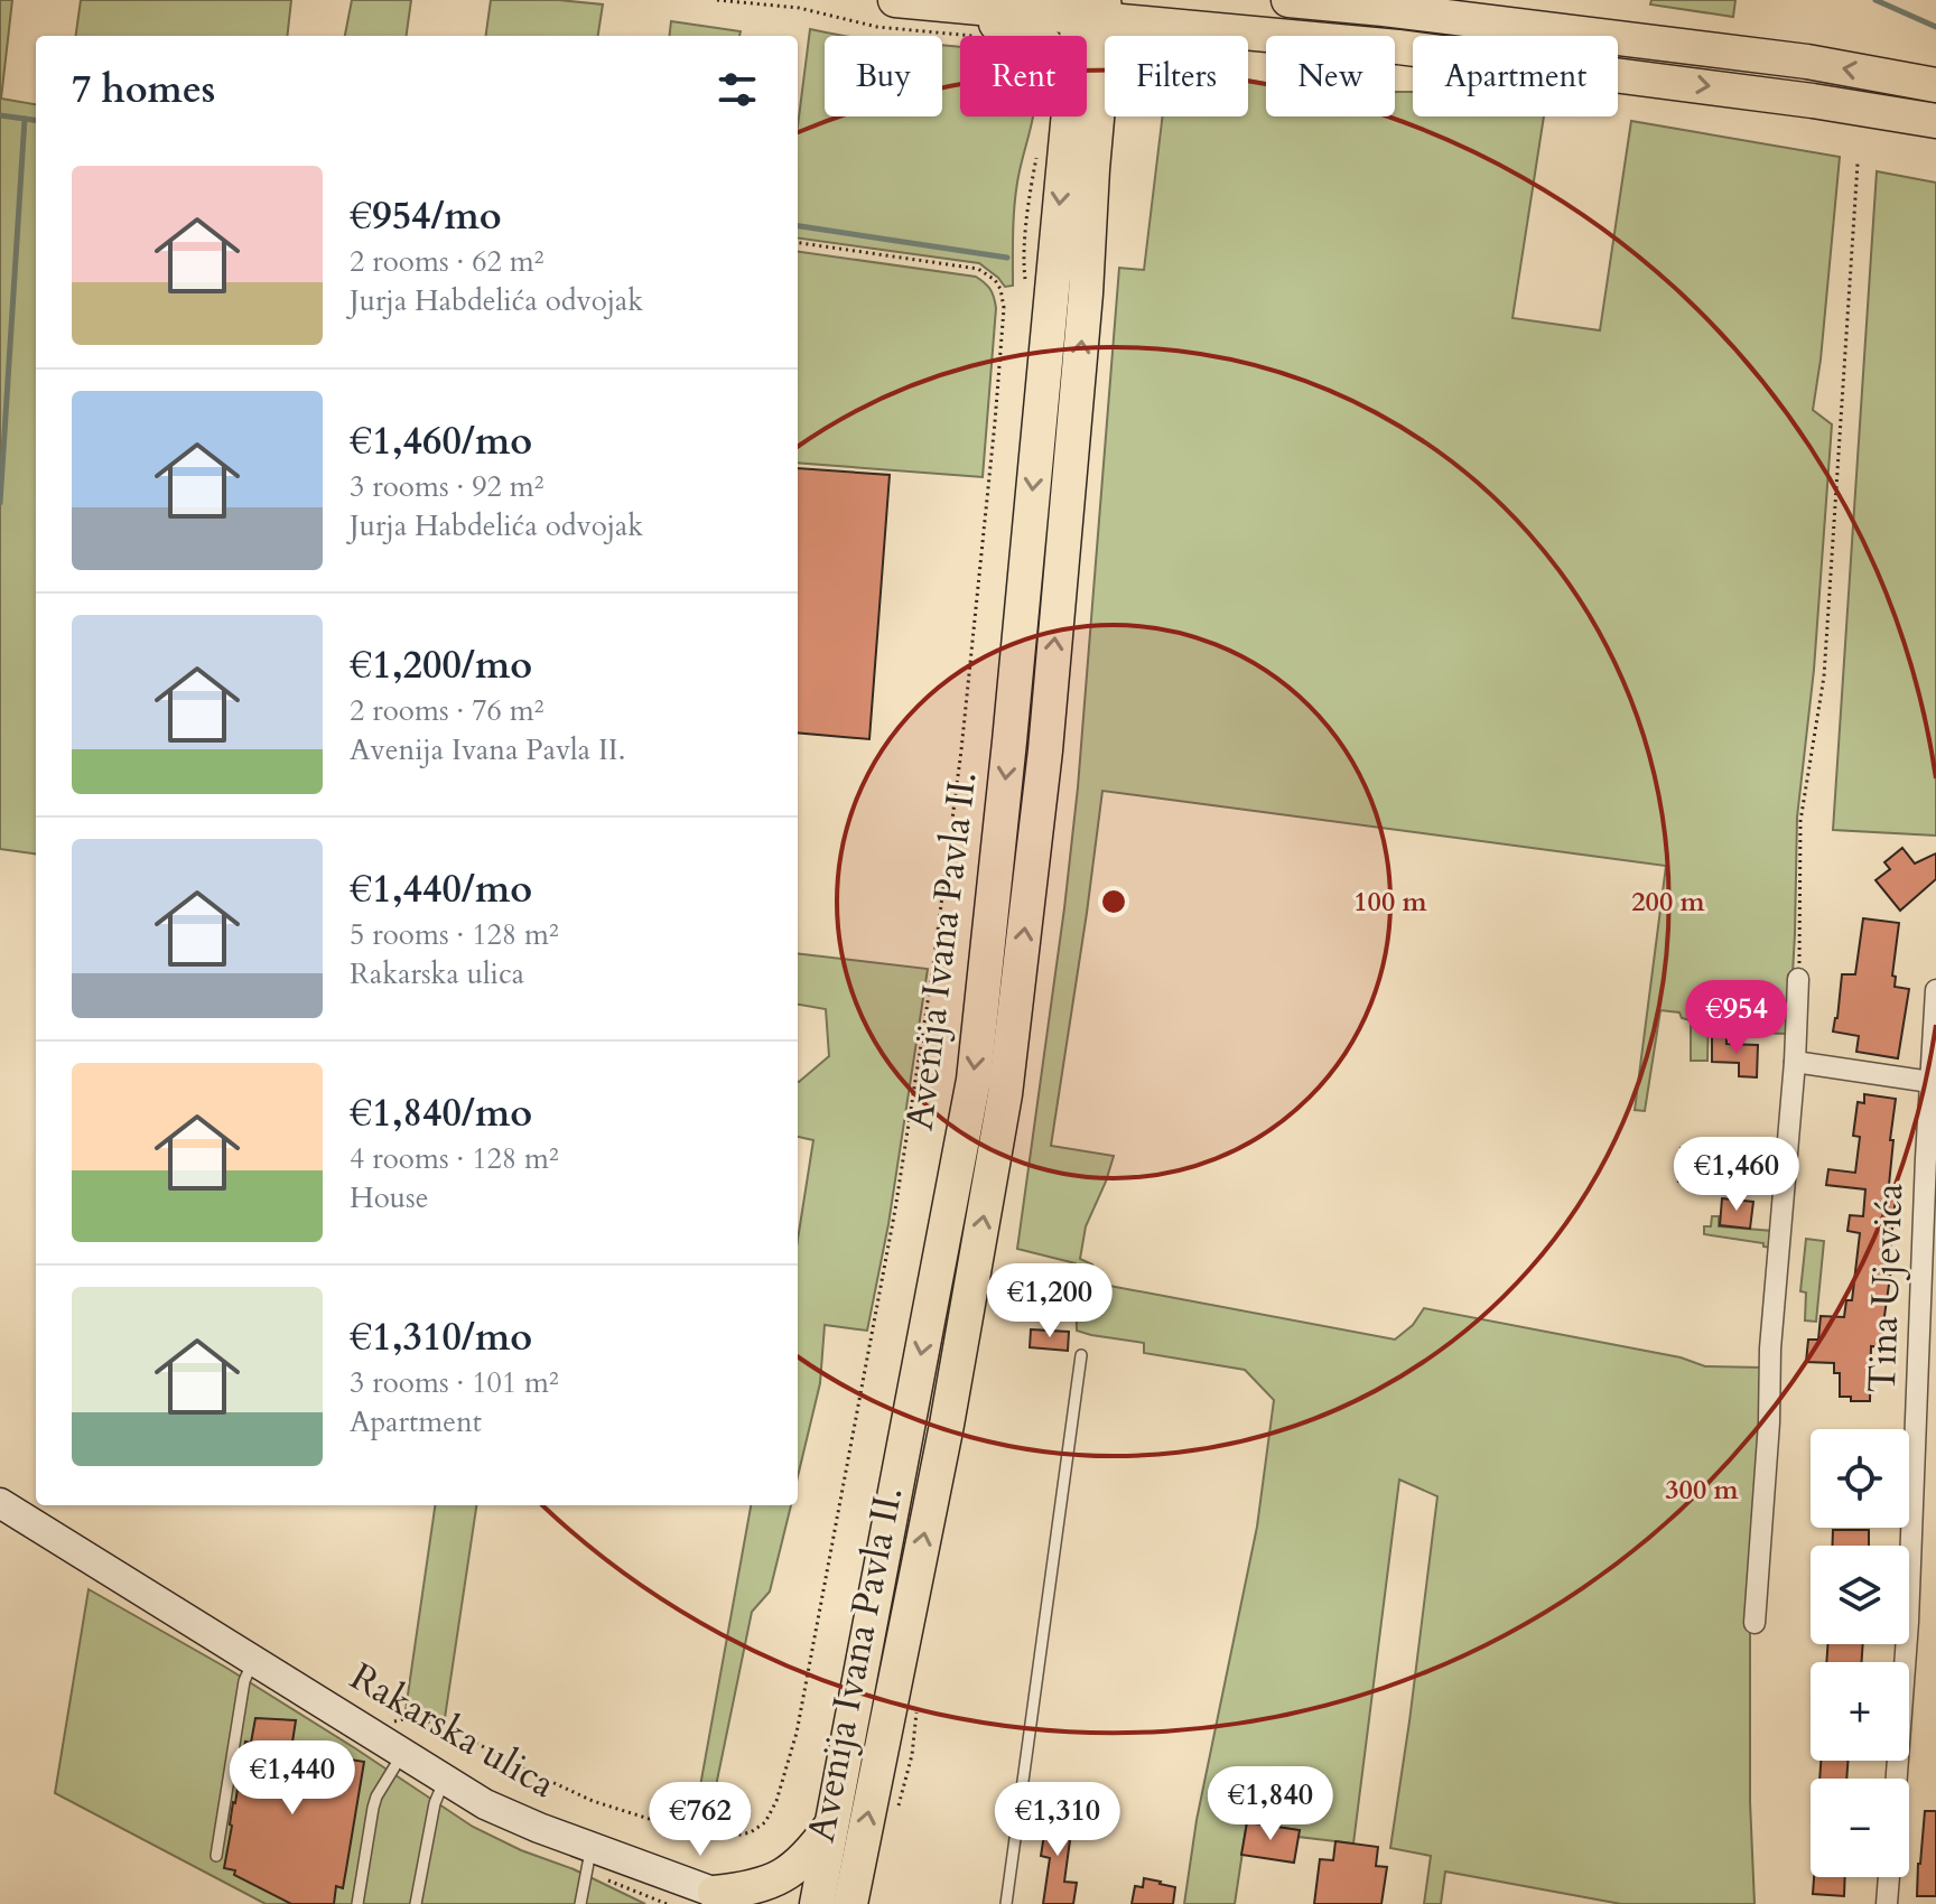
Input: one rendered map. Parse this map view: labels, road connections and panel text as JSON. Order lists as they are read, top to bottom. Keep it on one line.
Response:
{"streets":{"main road":["Avenija Ivana Pavla II.","Rakarska ulica"],"street":["Tina Ujevića"]},"page":{"chip":["Buy","Rent","Filters","New","Apartment"],"heading":"7 homes","list":[{"name":"€954/mo","note":"2 rooms · 62 m² · Jurja Habdelića odvojak"},{"name":"€1,460/mo","note":"3 rooms · 92 m² · Jurja Habdelića odvojak"},{"name":"€1,200/mo","note":"2 rooms · 76 m² · Avenija Ivana Pavla II."},{"name":"€1,440/mo","note":"5 rooms · 128 m² · Rakarska ulica"},{"name":"€1,840/mo","note":"4 rooms · 128 m² · House"},{"name":"€1,310/mo","note":"3 rooms · 101 m² · Apartment"}],"price":["€954","€1,460","€1,200","€1,440","€1,840","€762","€1,310"],"map_buttons":["+","−"]},"rings":["100 m","200 m","300 m"]}
